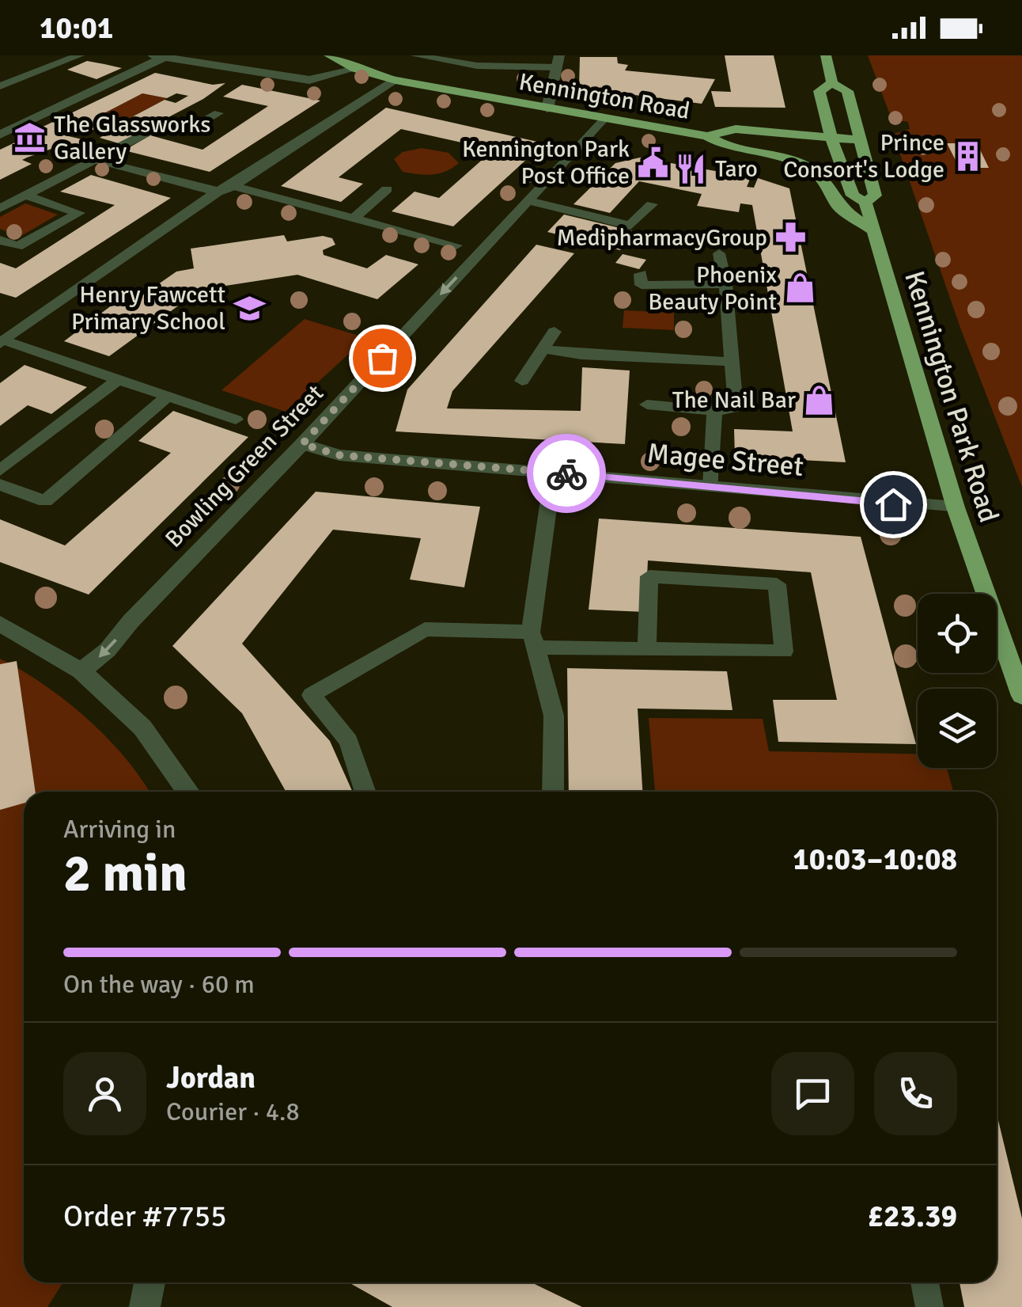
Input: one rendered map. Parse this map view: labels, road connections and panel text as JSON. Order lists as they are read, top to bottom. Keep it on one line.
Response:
{"streets":{"highway":["Kennington Road","Kennington Park Road"],"street":["Magee Street","Bowling Green Street"]},"crossings":[["Kennington Road","Kennington Park Road"],["Kennington Road","Bowling Green Street"],["Kennington Park Road","Magee Street"],["Magee Street","Bowling Green Street"]],"one_way":["Bowling Green Street"],"places":{"museum":["The Glassworks Gallery"],"building":["Prince Consort's Lodge"],"public building":["Kennington Park Post Office"],"restaurant":["Taro"],"pharmacy":["MedipharmacyGroup"],"shop":["Phoenix Beauty Point","The Nail Bar"],"school or university":["Henry Fawcett Primary School"]},"page":{"status":"10:01","heading":["2 min","Arriving in","10:03–10:08"],"panel":["Jordan","Courier · 4.8","Order #7755","£23.39"],"bar":"On the way · 60 m"}}
